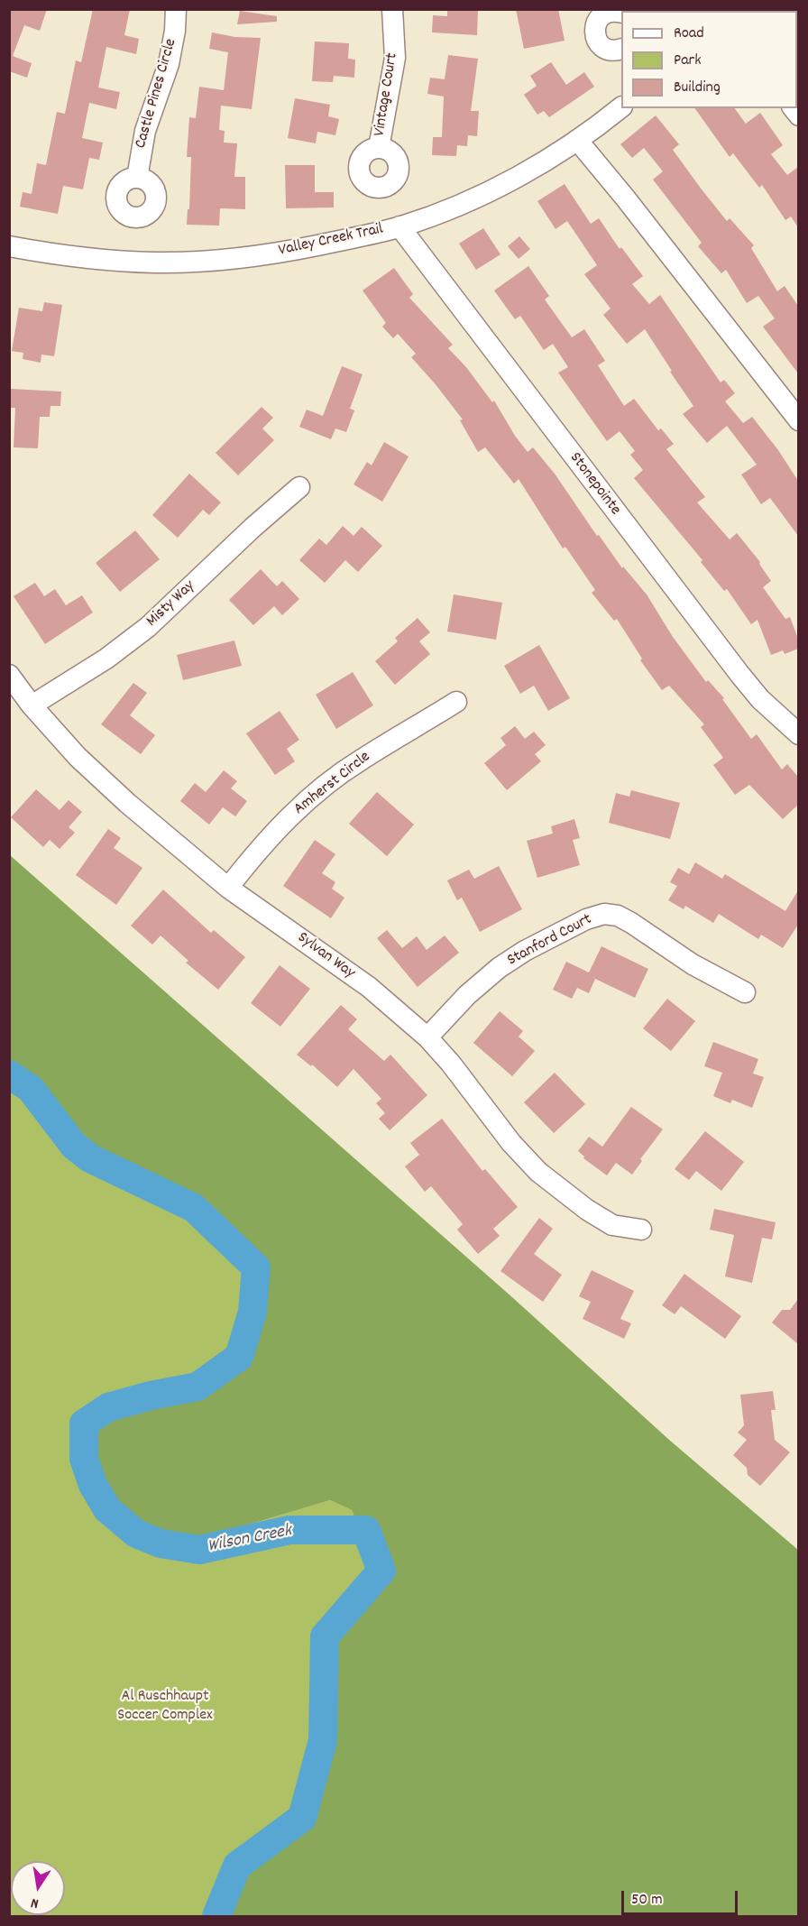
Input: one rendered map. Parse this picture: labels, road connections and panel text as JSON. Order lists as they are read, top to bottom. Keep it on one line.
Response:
{"streets":{"street":["Castle Pines Circle","Vintage Court","Valley Creek Trail","Stonepointe","Misty Way","Amherst Circle","Stanford Court","Sylvan Way"]},"crossings":[["Valley Creek Trail","Stonepointe"],["Misty Way","Sylvan Way"],["Amherst Circle","Sylvan Way"],["Stanford Court","Sylvan Way"]],"water":["Wilson Creek"],"parks":["Al Ruschhaupt Soccer Complex"],"legend":["Road","Park","Building"],"scale_bar":"50 m","north":"bottom"}
